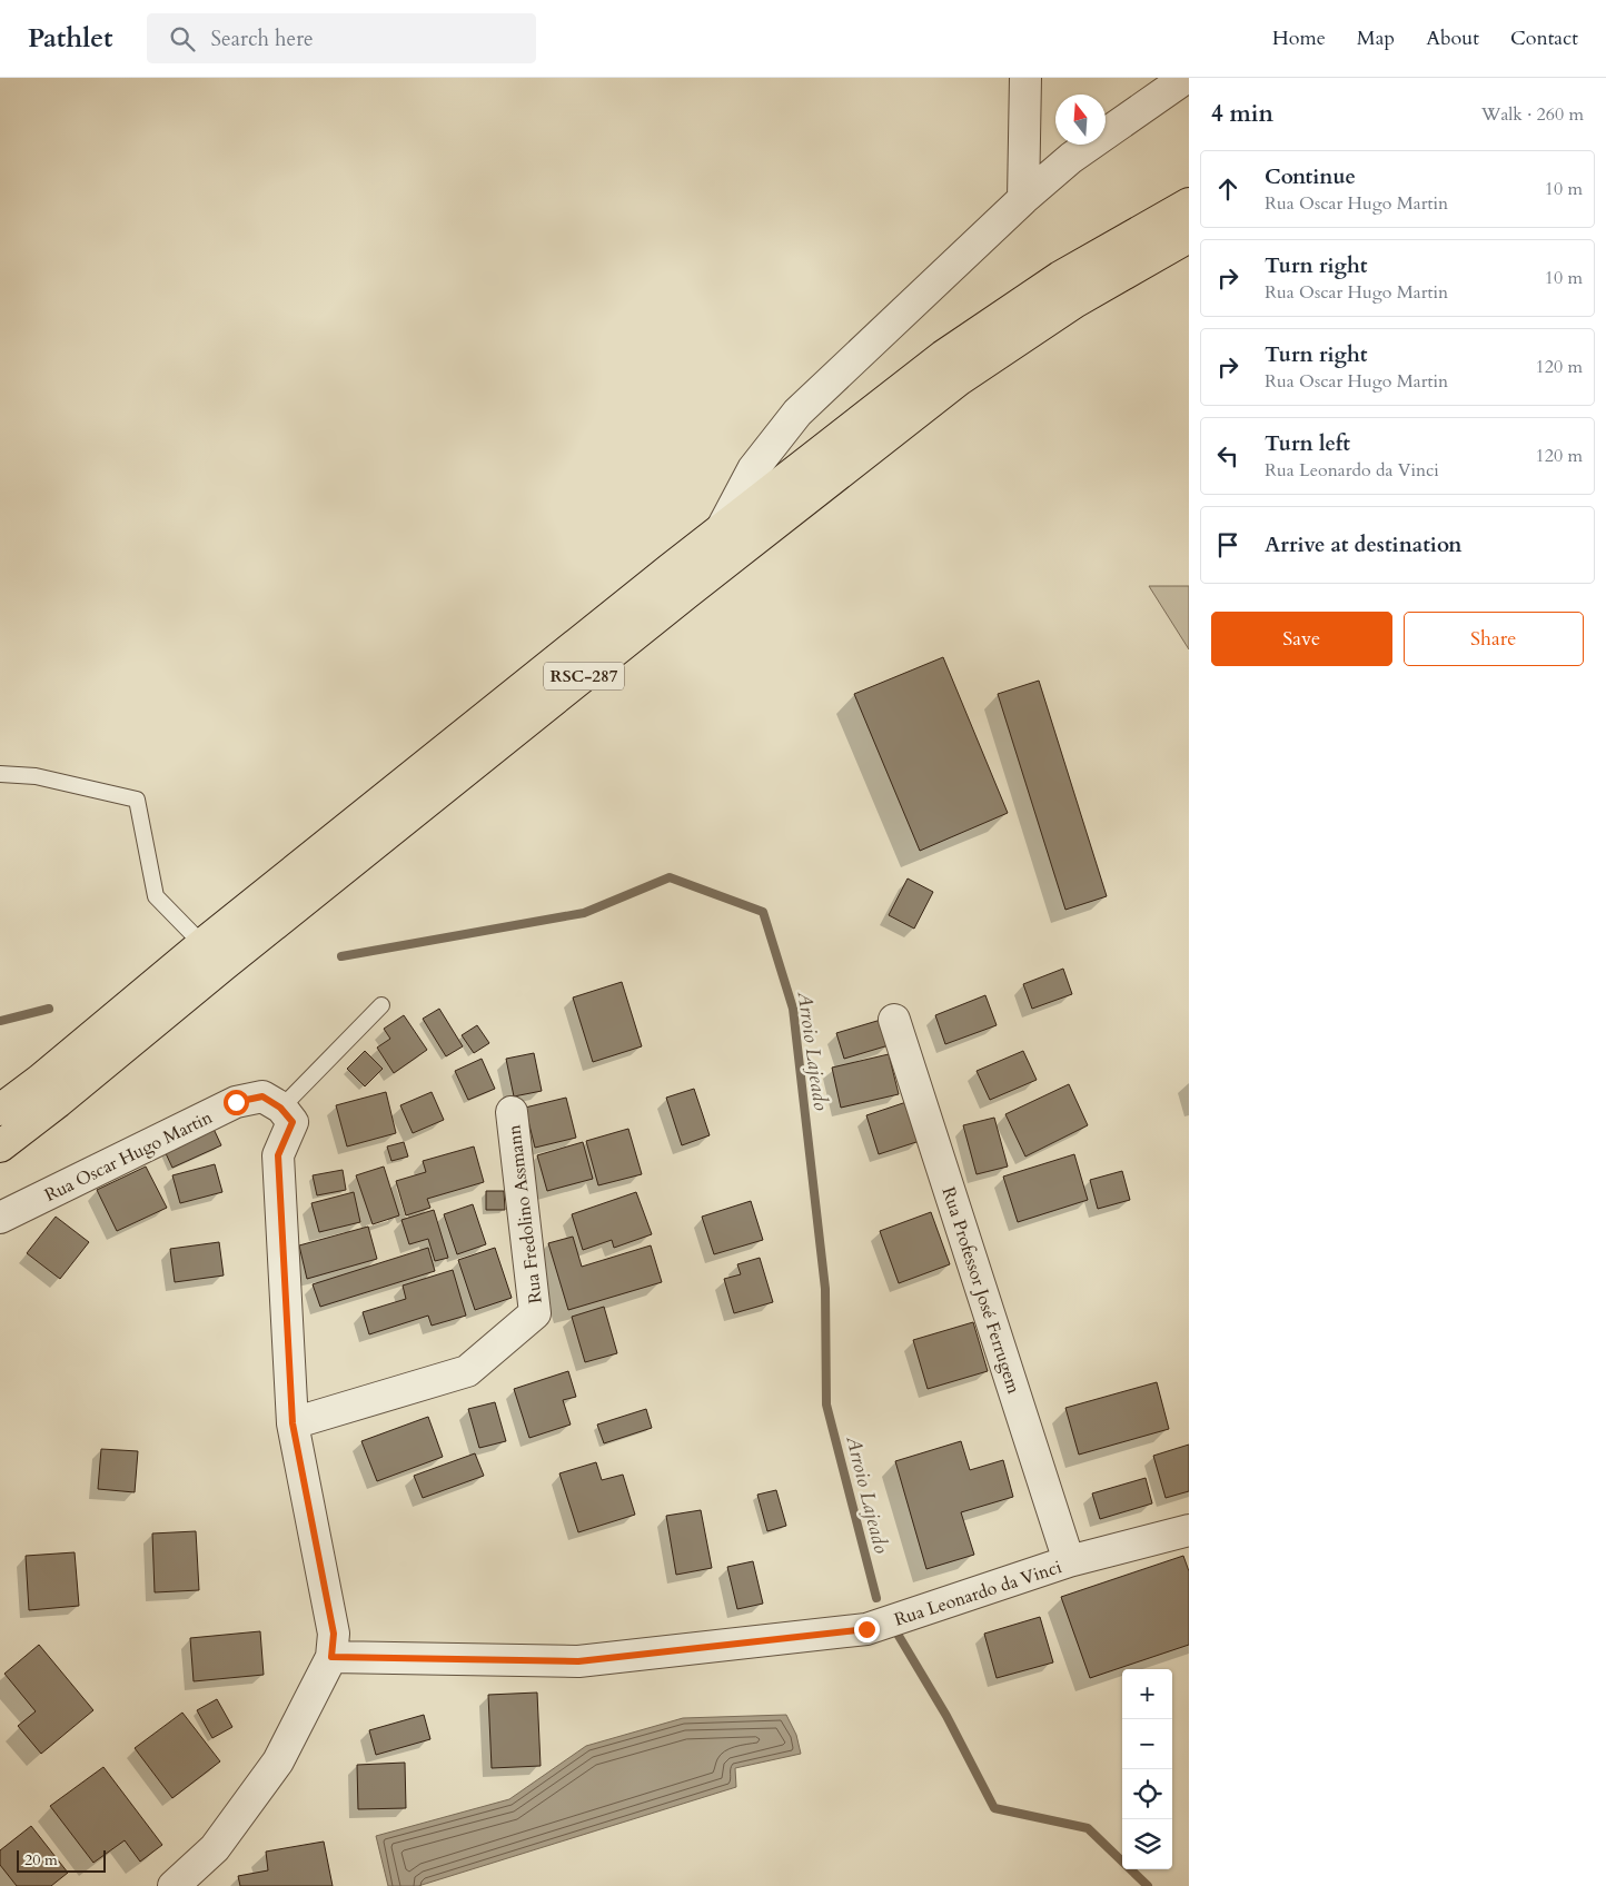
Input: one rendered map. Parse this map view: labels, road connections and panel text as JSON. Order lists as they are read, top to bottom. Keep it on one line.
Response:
{"streets":{"highway":["RSC-287"],"street":["Rua Oscar Hugo Martin","Rua Fredolino Assmann","Rua Professor José Ferrugem","Rua Leonardo da Vinci"]},"crossings":[["Rua Professor José Ferrugem","Rua Leonardo da Vinci"]],"water":["Arroio Lajeado"],"scale_bar":"20 m","north":"top","page":{"header":"Pathlet","search":"Search here","nav":["Home","Map","About","Contact"],"heading":["4 min","Walk · 260 m"],"list":[["Continue","Rua Oscar Hugo Martin","10 m"],["Turn right","Rua Oscar Hugo Martin","10 m"],["Turn right","Rua Oscar Hugo Martin","120 m"],["Turn left","Rua Leonardo da Vinci","120 m"],"Arrive at destination"],"buttons":["Save","Share"],"map_buttons":["+","−"],"scale":"20 m"}}
